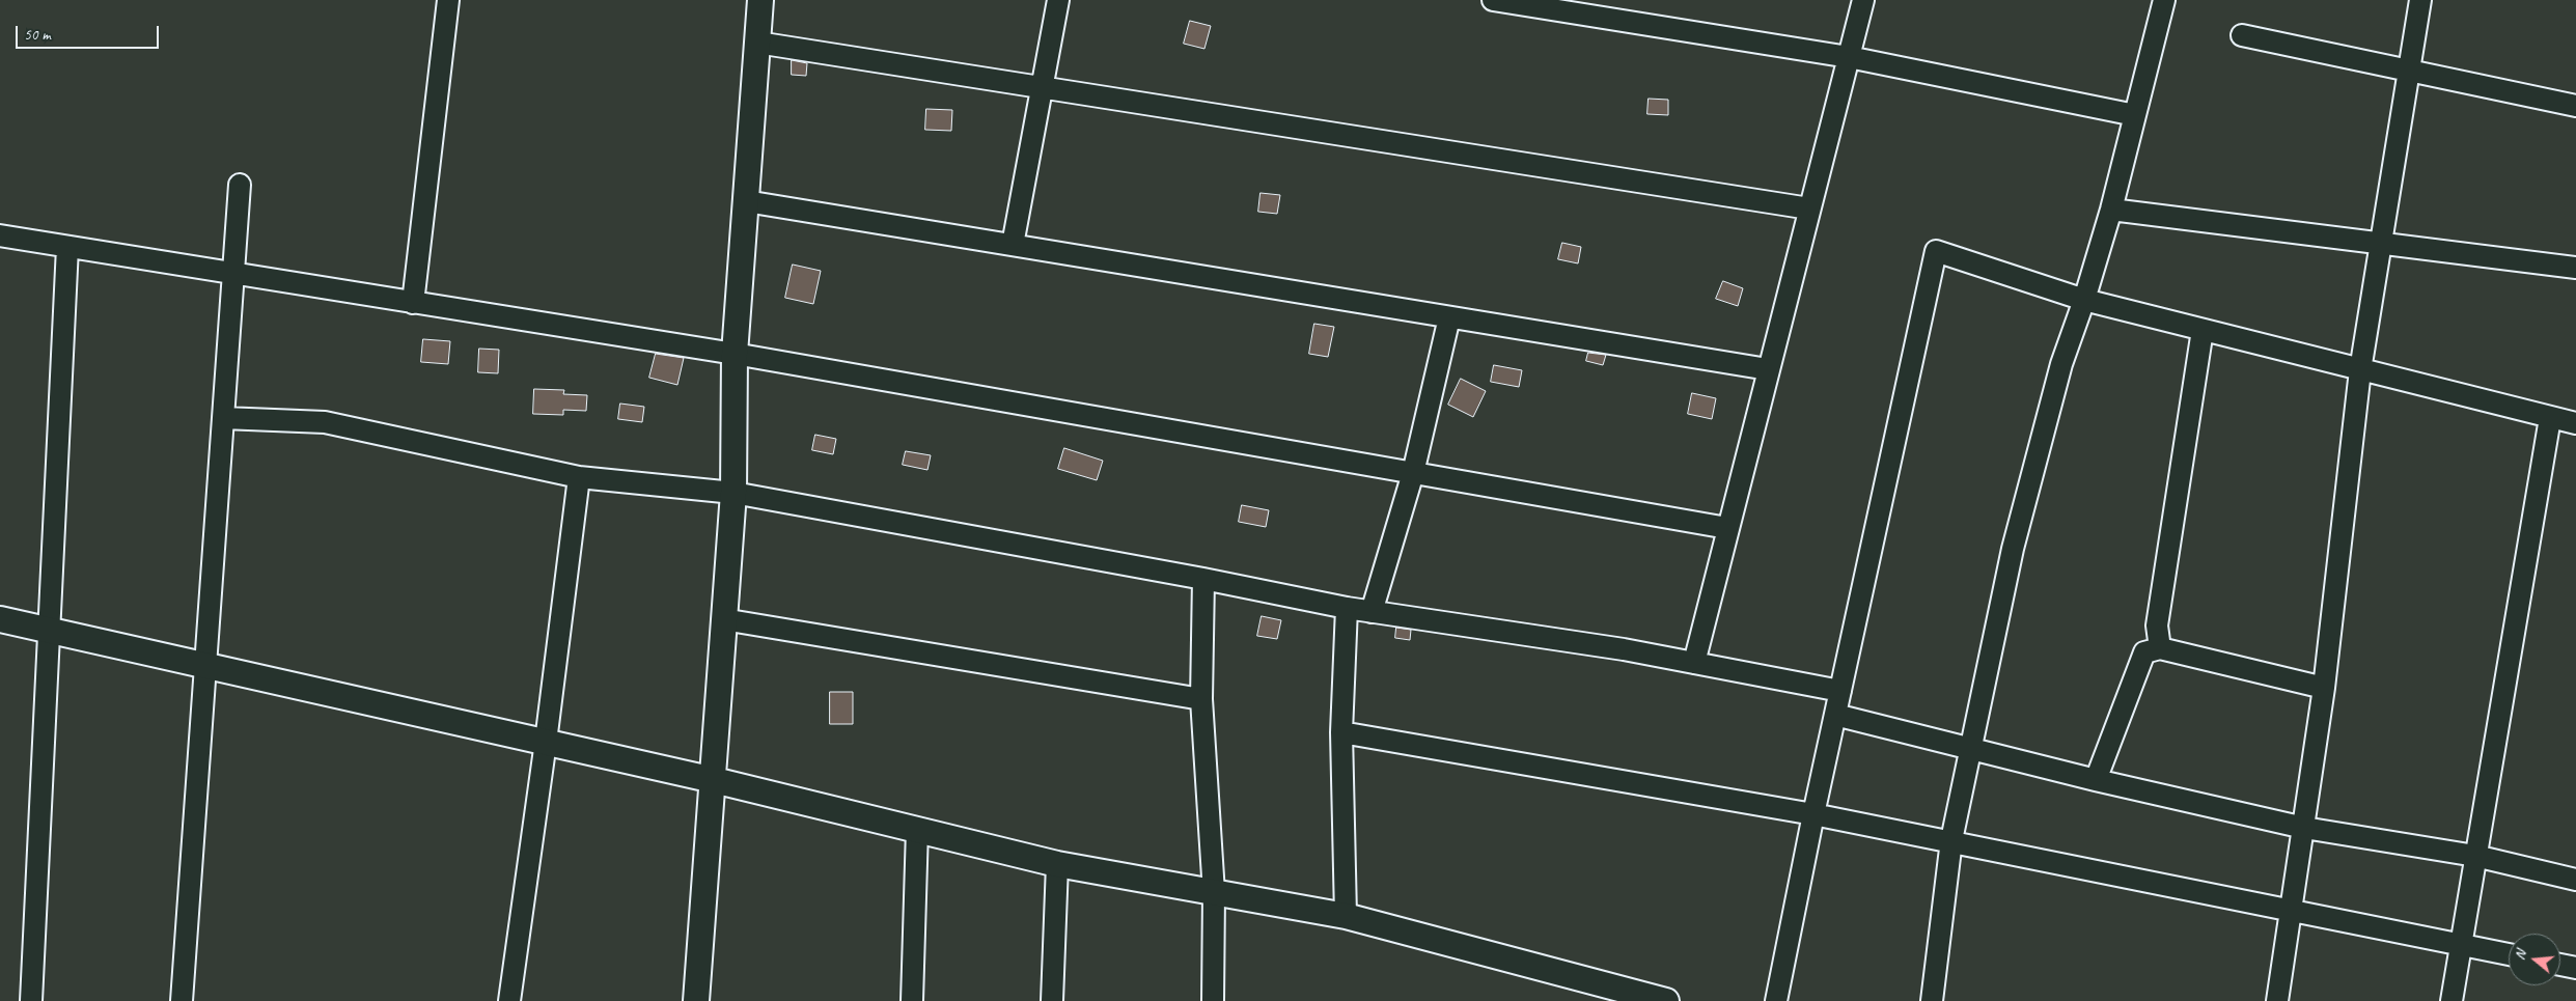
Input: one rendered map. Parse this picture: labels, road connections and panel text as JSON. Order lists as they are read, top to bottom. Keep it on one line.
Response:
{"scale_bar":"50 m","north":"left"}
